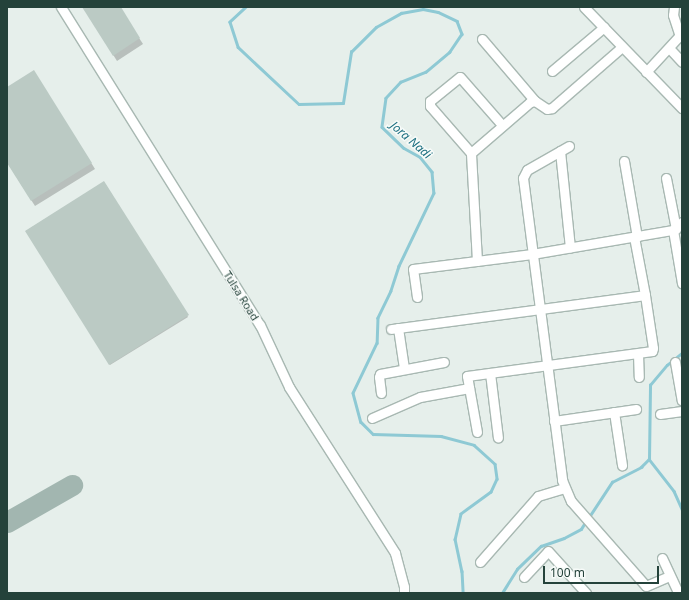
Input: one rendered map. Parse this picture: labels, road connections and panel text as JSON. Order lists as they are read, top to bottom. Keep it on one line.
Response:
{"streets":{"street":["Tulsa Road"]},"water":["Jora Nadi"],"scale_bar":"100 m"}
